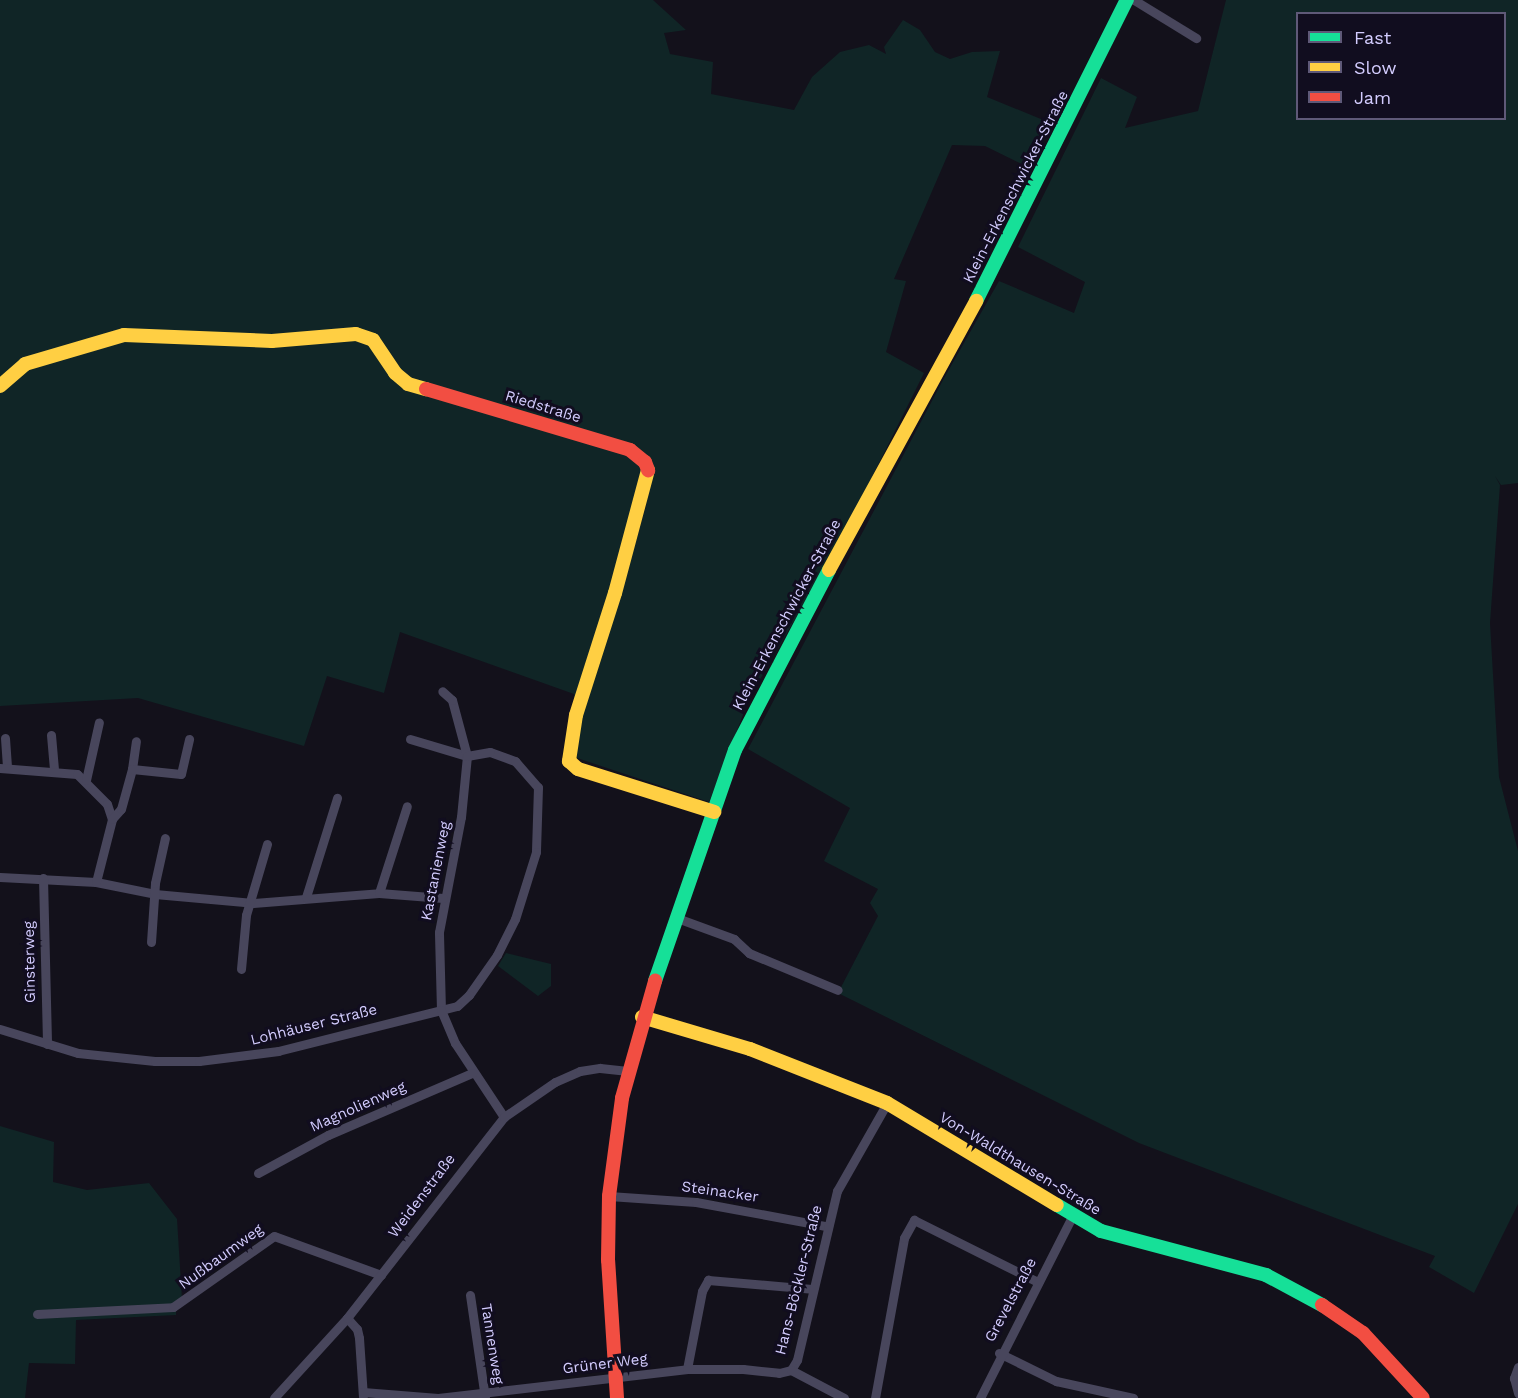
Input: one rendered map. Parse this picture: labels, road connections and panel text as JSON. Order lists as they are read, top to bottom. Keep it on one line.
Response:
{"streets":{"street":["Klein-Erkenschwicker-Straße","Riedstraße","Kastanienweg","Ginsterweg","Lohhäuser Straße","Magnolienweg","Von-Waldthausen-Straße","Steinacker","Weidenstraße","Nußbaumweg","Hans-Böckler-Straße","Grevelstraße","Tannenweg","Grüner Weg"]},"crossings":[["Klein-Erkenschwicker-Straße","Riedstraße"],["Klein-Erkenschwicker-Straße","Von-Waldthausen-Straße"],["Klein-Erkenschwicker-Straße","Steinacker"],["Klein-Erkenschwicker-Straße","Weidenstraße"],["Klein-Erkenschwicker-Straße","Grüner Weg"],["Kastanienweg","Lohhäuser Straße"],["Ginsterweg","Lohhäuser Straße"],["Von-Waldthausen-Straße","Hans-Böckler-Straße"],["Von-Waldthausen-Straße","Grevelstraße"],["Steinacker","Hans-Böckler-Straße"],["Weidenstraße","Nußbaumweg"],["Hans-Böckler-Straße","Grüner Weg"],["Tannenweg","Grüner Weg"]],"legend":["Fast","Slow","Jam"]}
